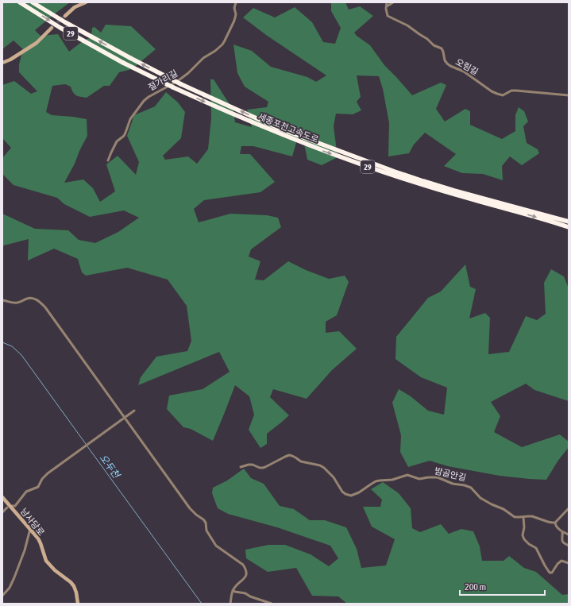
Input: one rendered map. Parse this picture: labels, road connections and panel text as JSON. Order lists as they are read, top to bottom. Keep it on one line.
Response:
{"streets":{"highway":["29","세종포천고속도로"],"street":["오림길","절가리길","밤골안길","남사당로"]},"water":["오두천"],"scale_bar":"200 m"}
